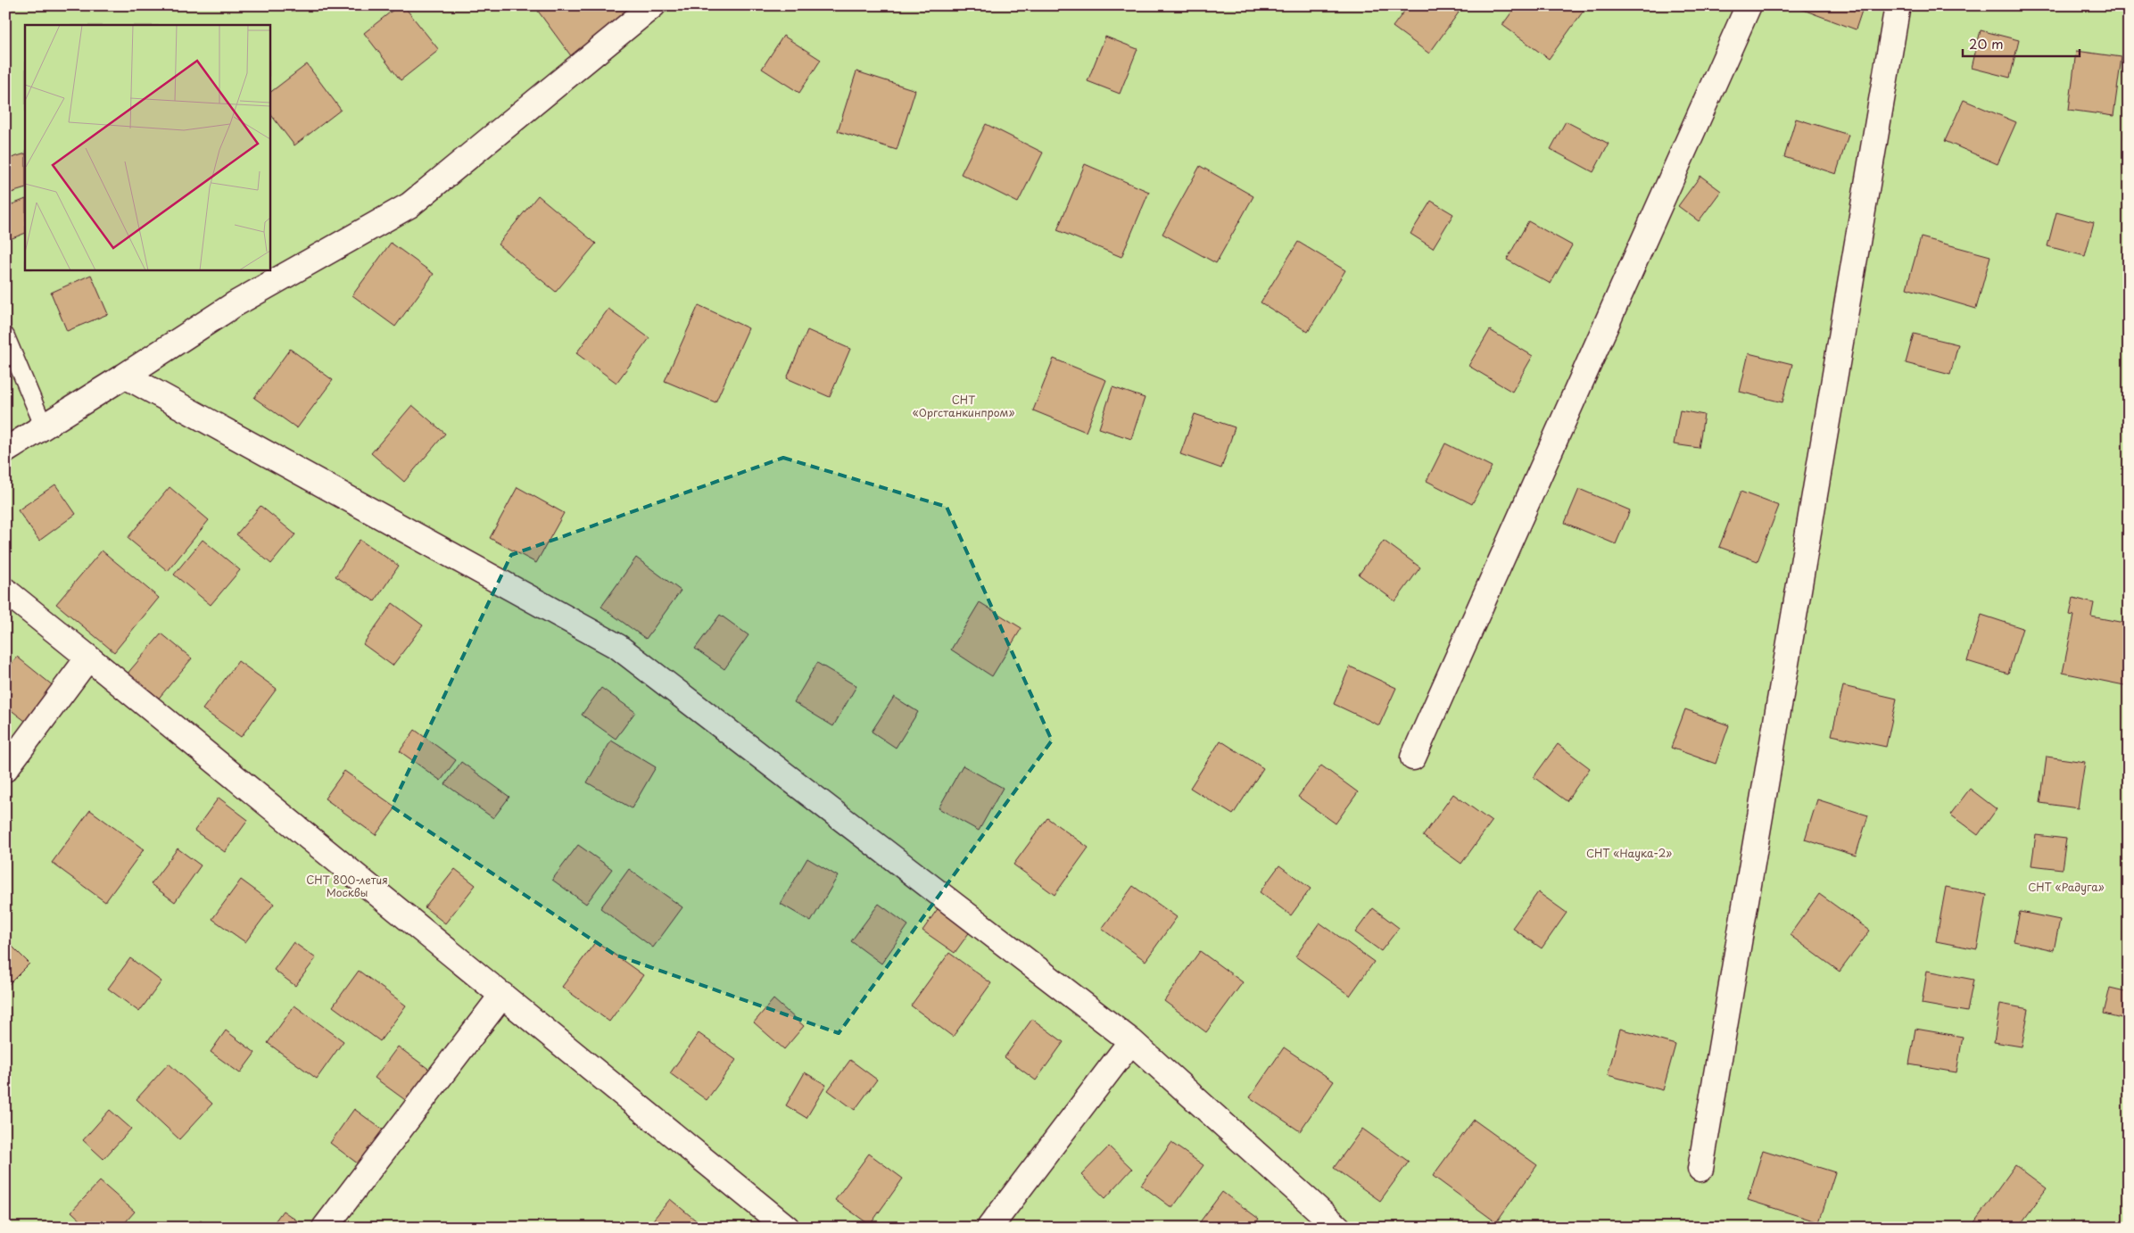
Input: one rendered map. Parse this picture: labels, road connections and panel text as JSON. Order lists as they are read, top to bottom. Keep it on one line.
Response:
{"parks":["СНТ «Оргстанкинпром»","СНТ «Наука-2»","СНТ 800-летия Москвы","СНТ «Радуга»"],"scale_bar":"20 m"}
